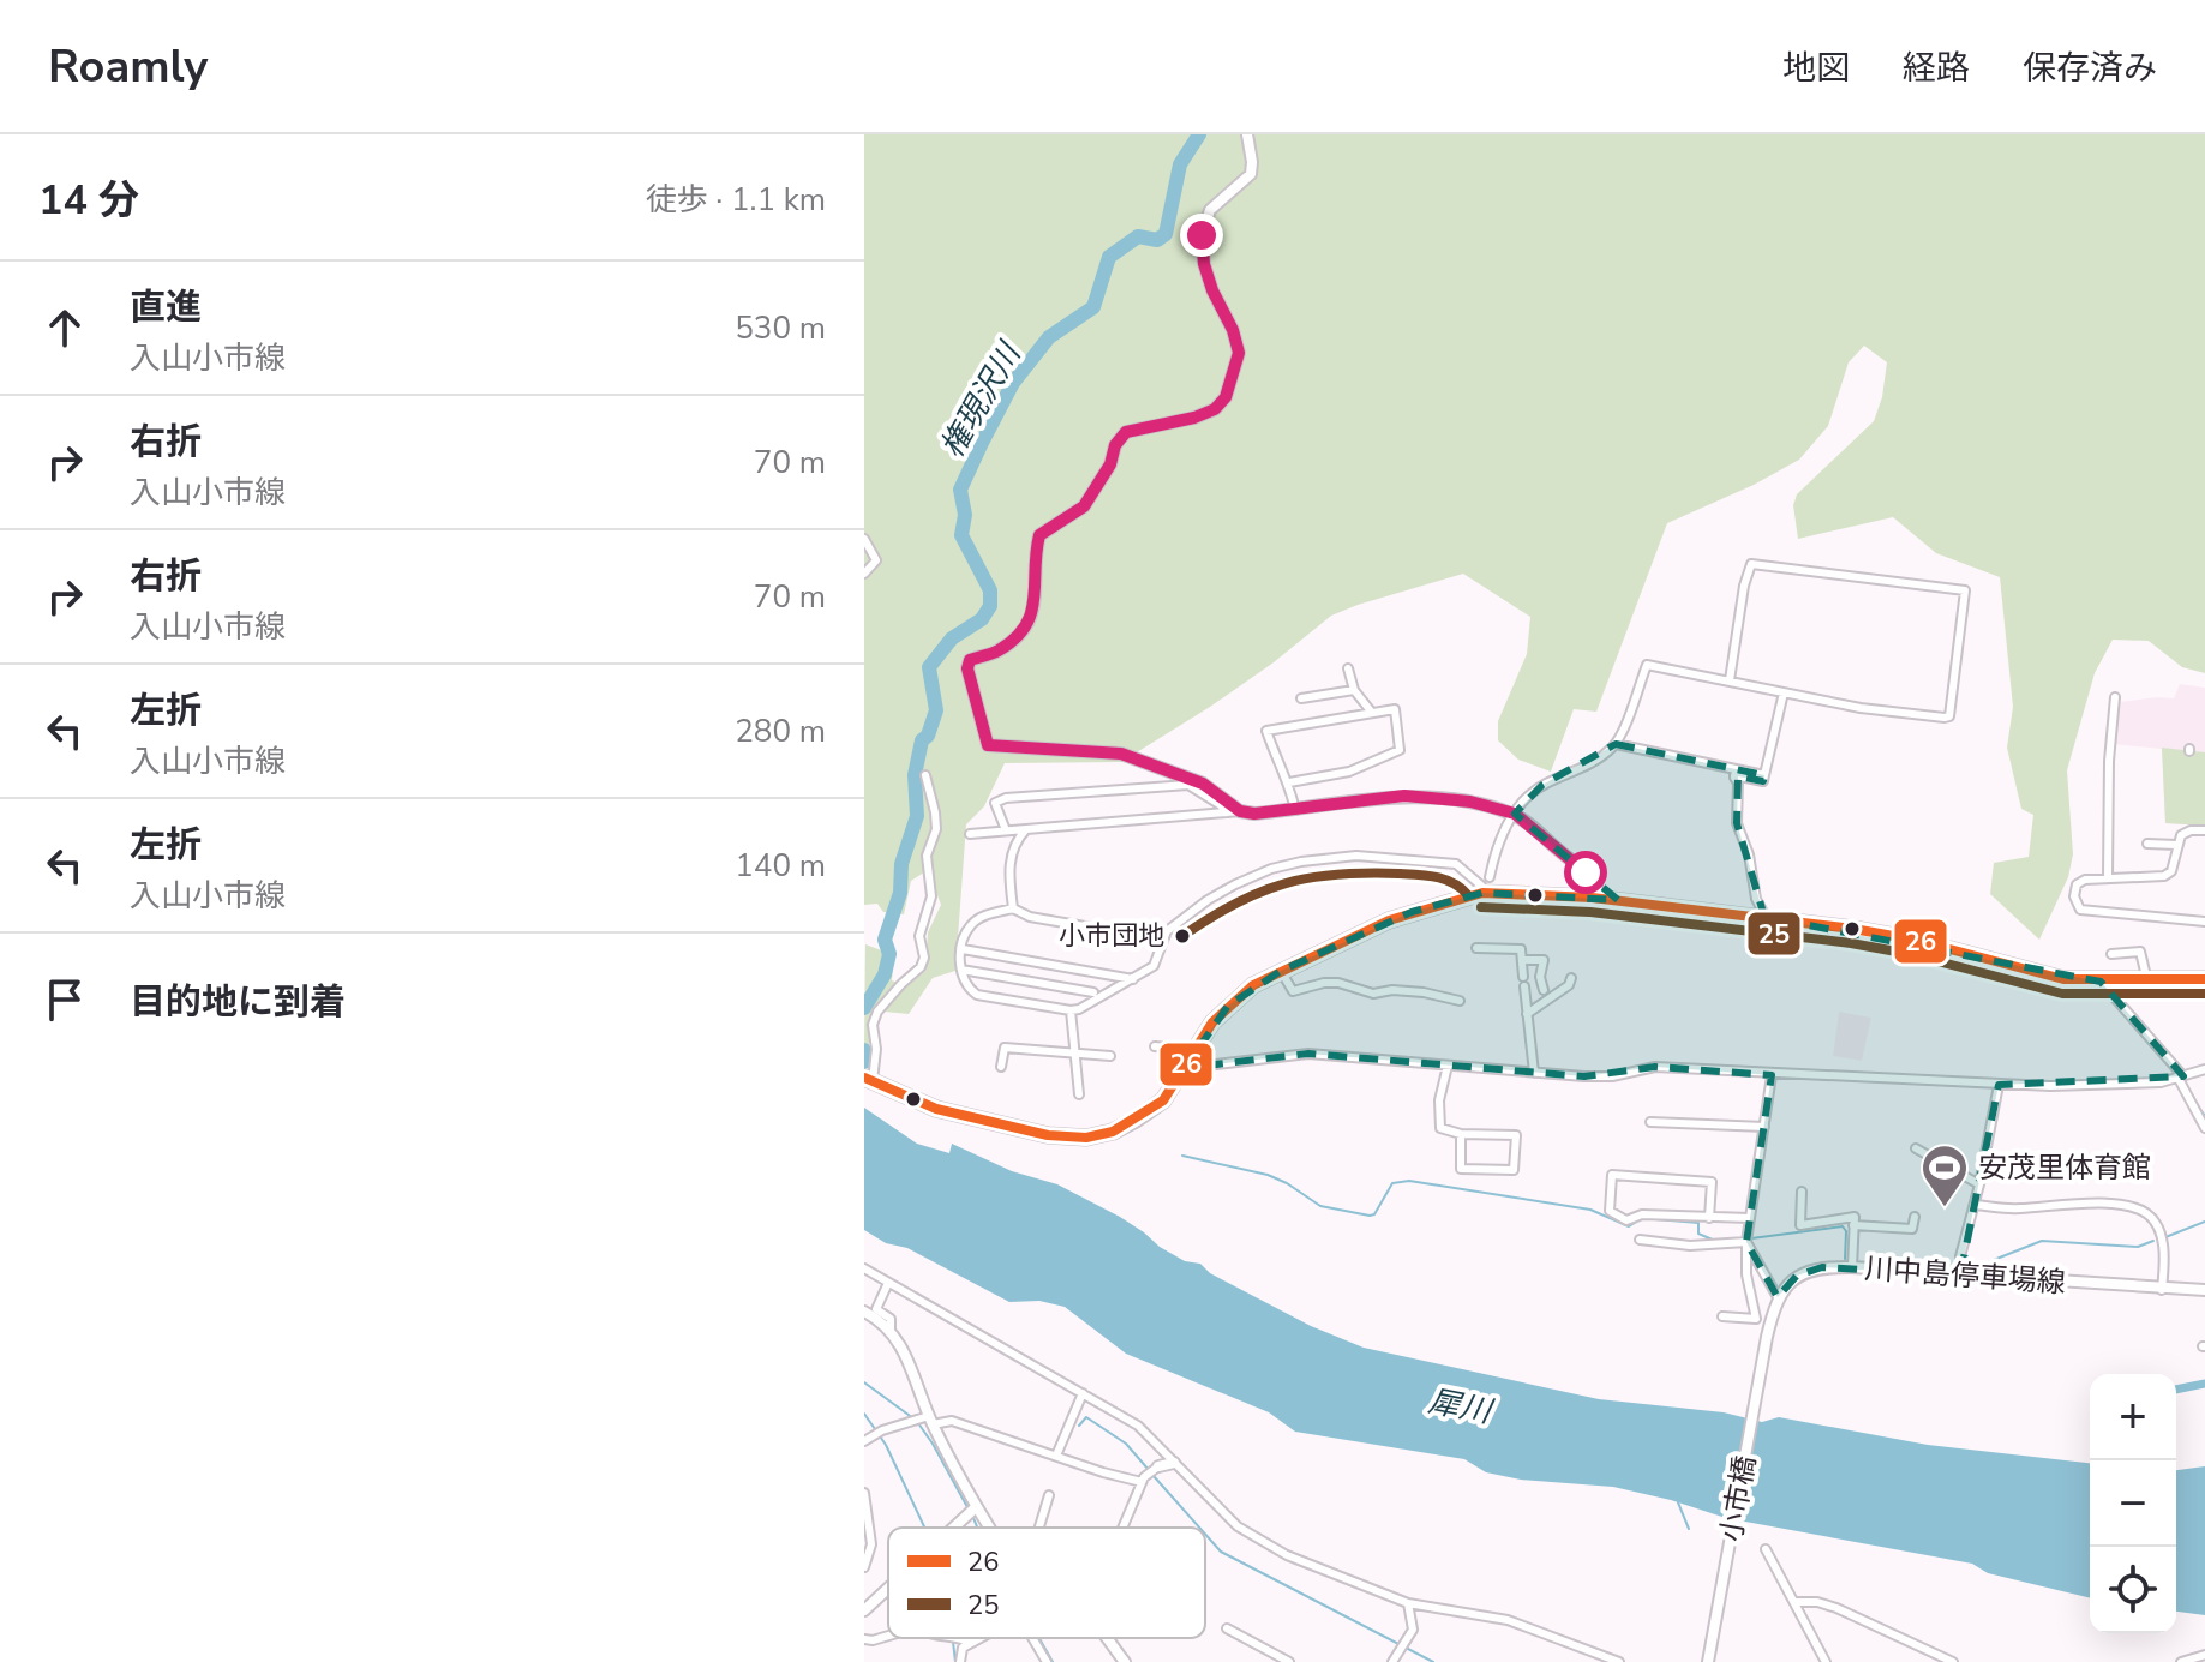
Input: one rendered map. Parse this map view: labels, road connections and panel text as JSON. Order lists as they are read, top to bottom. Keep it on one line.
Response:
{"streets":{"main road":["川中島停車場線","小市橋"]},"crossings":[["川中島停車場線","小市橋"]],"water":["権現沢川","犀川"],"places":{"other":["小市団地"],"sports":["安茂里体育館"]},"lines":["transit line 25","transit line 26"],"legend":["26","25"],"page":{"header":"Roamly","nav":["地図","経路","保存済み"],"heading":["14 分","徒歩 · 1.1 km"],"list":[["直進","入山小市線","530 m"],["右折","入山小市線","70 m"],["右折","入山小市線","70 m"],["左折","入山小市線","280 m"],["左折","入山小市線","140 m"],"目的地に到着"],"map_buttons":["+","−"]}}
